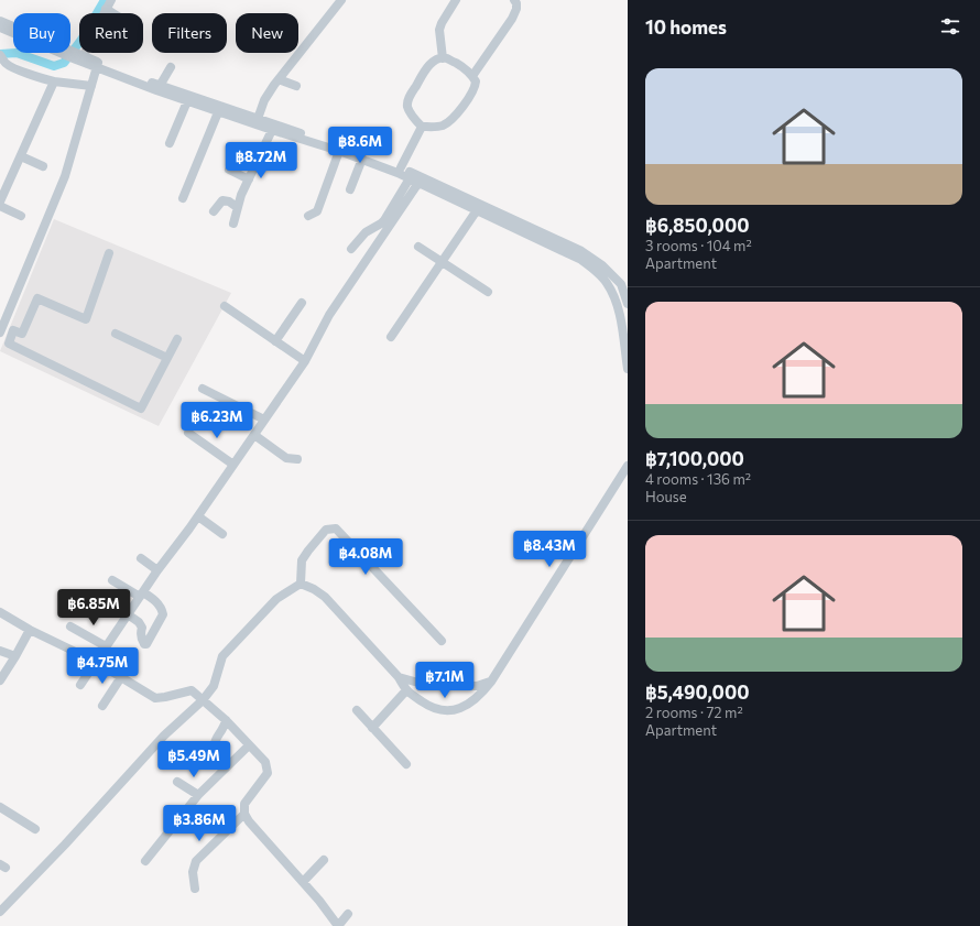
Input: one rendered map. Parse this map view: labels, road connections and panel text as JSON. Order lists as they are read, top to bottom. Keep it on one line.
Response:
{"page":{"heading":"10 homes","chip":["Buy","Rent","Filters","New"],"list":[{"name":"฿6,850,000","note":"3 rooms · 104 m² · Apartment"},{"name":"฿7,100,000","note":"4 rooms · 136 m² · House"},{"name":"฿5,490,000","note":"2 rooms · 72 m² · Apartment"}],"price":["฿8.6M","฿8.72M","฿6.23M","฿8.43M","฿4.08M","฿6.85M","฿4.75M","฿7.1M","฿5.49M","฿3.86M"]}}
